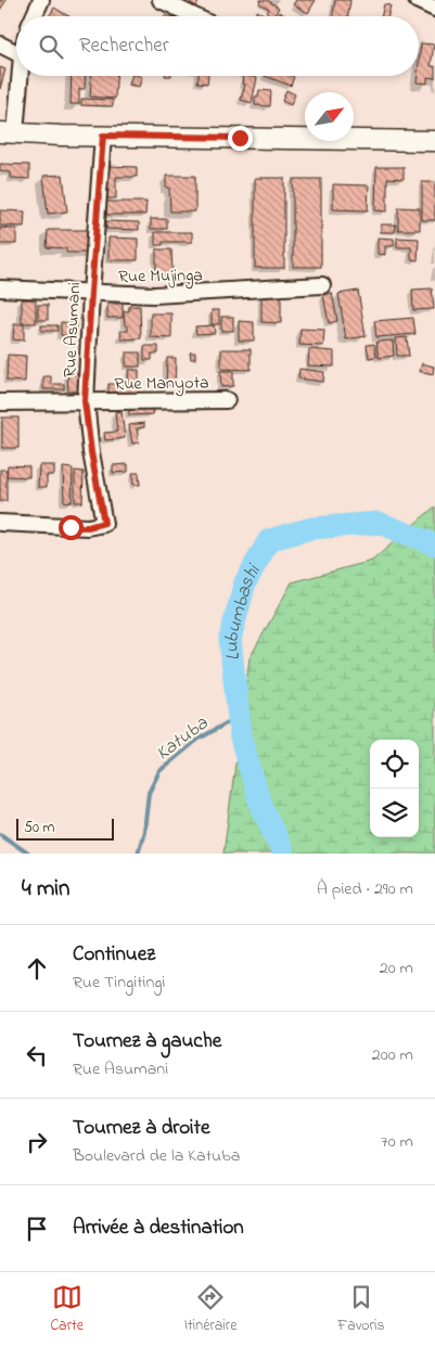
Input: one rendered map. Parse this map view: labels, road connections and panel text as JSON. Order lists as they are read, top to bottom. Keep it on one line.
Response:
{"streets":{"street":["Rue Mujinga","Rue Asumani","Rue Manyota"]},"crossings":[["Rue Mujinga","Rue Asumani"],["Rue Asumani","Rue Manyota"]],"water":["Lubumbashi","Katuba"],"scale_bar":"50 m","north":"top right","page":{"search":"Rechercher","scale":"50 m","heading":["4 min","À pied · 290 m"],"list":[["Continuez","Rue Tingitingi","20 m"],["Tournez à gauche","Rue Asumani","200 m"],["Tournez à droite","Boulevard de la Katuba","70 m"],"Arrivée à destination"],"nav":["Carte","Itinéraire","Favoris"]}}
